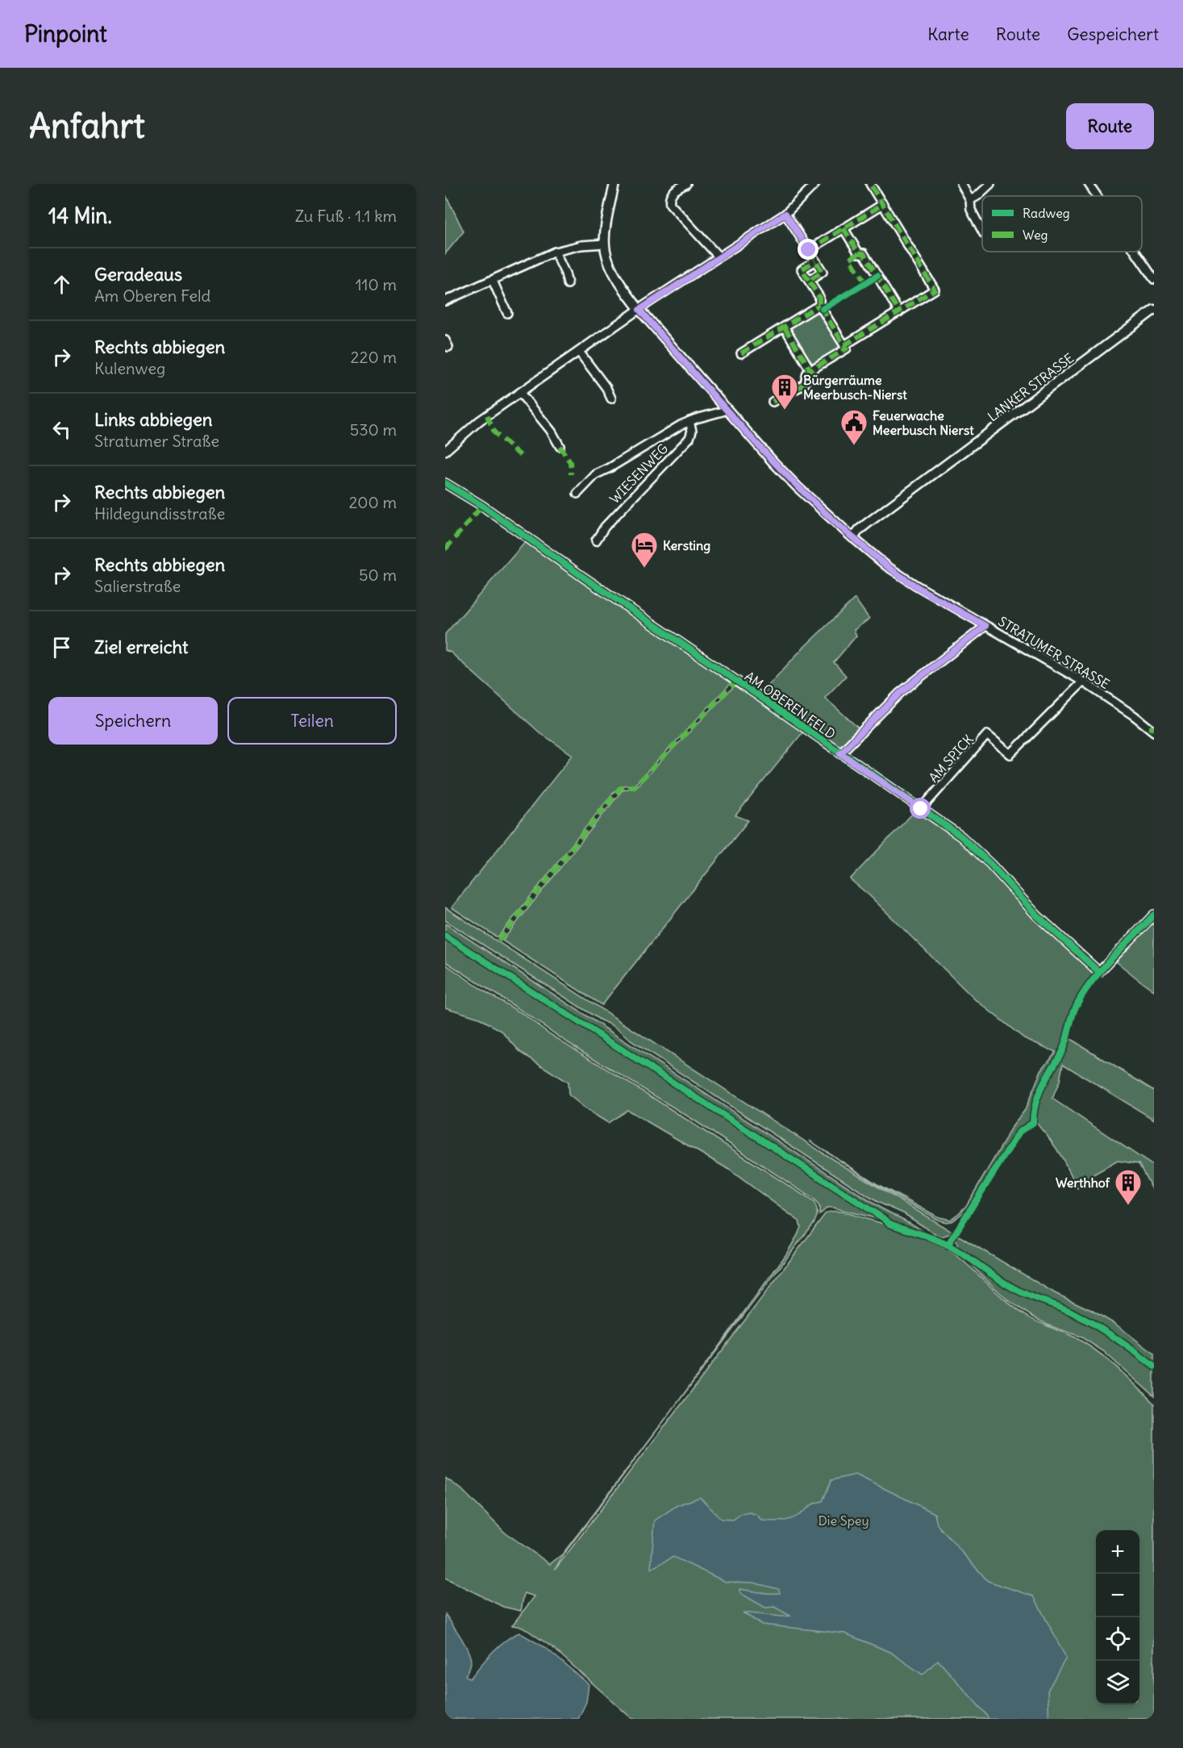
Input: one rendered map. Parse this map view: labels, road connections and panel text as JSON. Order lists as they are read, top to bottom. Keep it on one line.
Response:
{"streets":{"street":["LANKER STRASSE","WIESENWEG","STRATUMER STRASSE","AM OBEREN FELD","AM SPICK"]},"crossings":[["LANKER STRASSE","STRATUMER STRASSE"],["WIESENWEG","STRATUMER STRASSE"],["STRATUMER STRASSE","AM SPICK"],["AM OBEREN FELD","AM SPICK"]],"parks":["Die Spey"],"places":{"building":["Bürgerräume Meerbusch-Nierst","Werthhof"],"public building":["Feuerwache Meerbusch Nierst"],"hotel":["Kersting"]},"legend":["Radweg","Weg"],"page":{"header":"Pinpoint","nav":["Karte","Route","Gespeichert"],"buttons":["Route",["Speichern","Teilen"]],"title":"Anfahrt","heading":["14 Min.","Zu Fuß · 1.1 km"],"list":[["Geradeaus","Am Oberen Feld","110 m"],["Rechts abbiegen","Kulenweg","220 m"],["Links abbiegen","Stratumer Straße","530 m"],["Rechts abbiegen","Hildegundisstraße","200 m"],["Rechts abbiegen","Salierstraße","50 m"],"Ziel erreicht"],"map_buttons":["+","−"]}}
